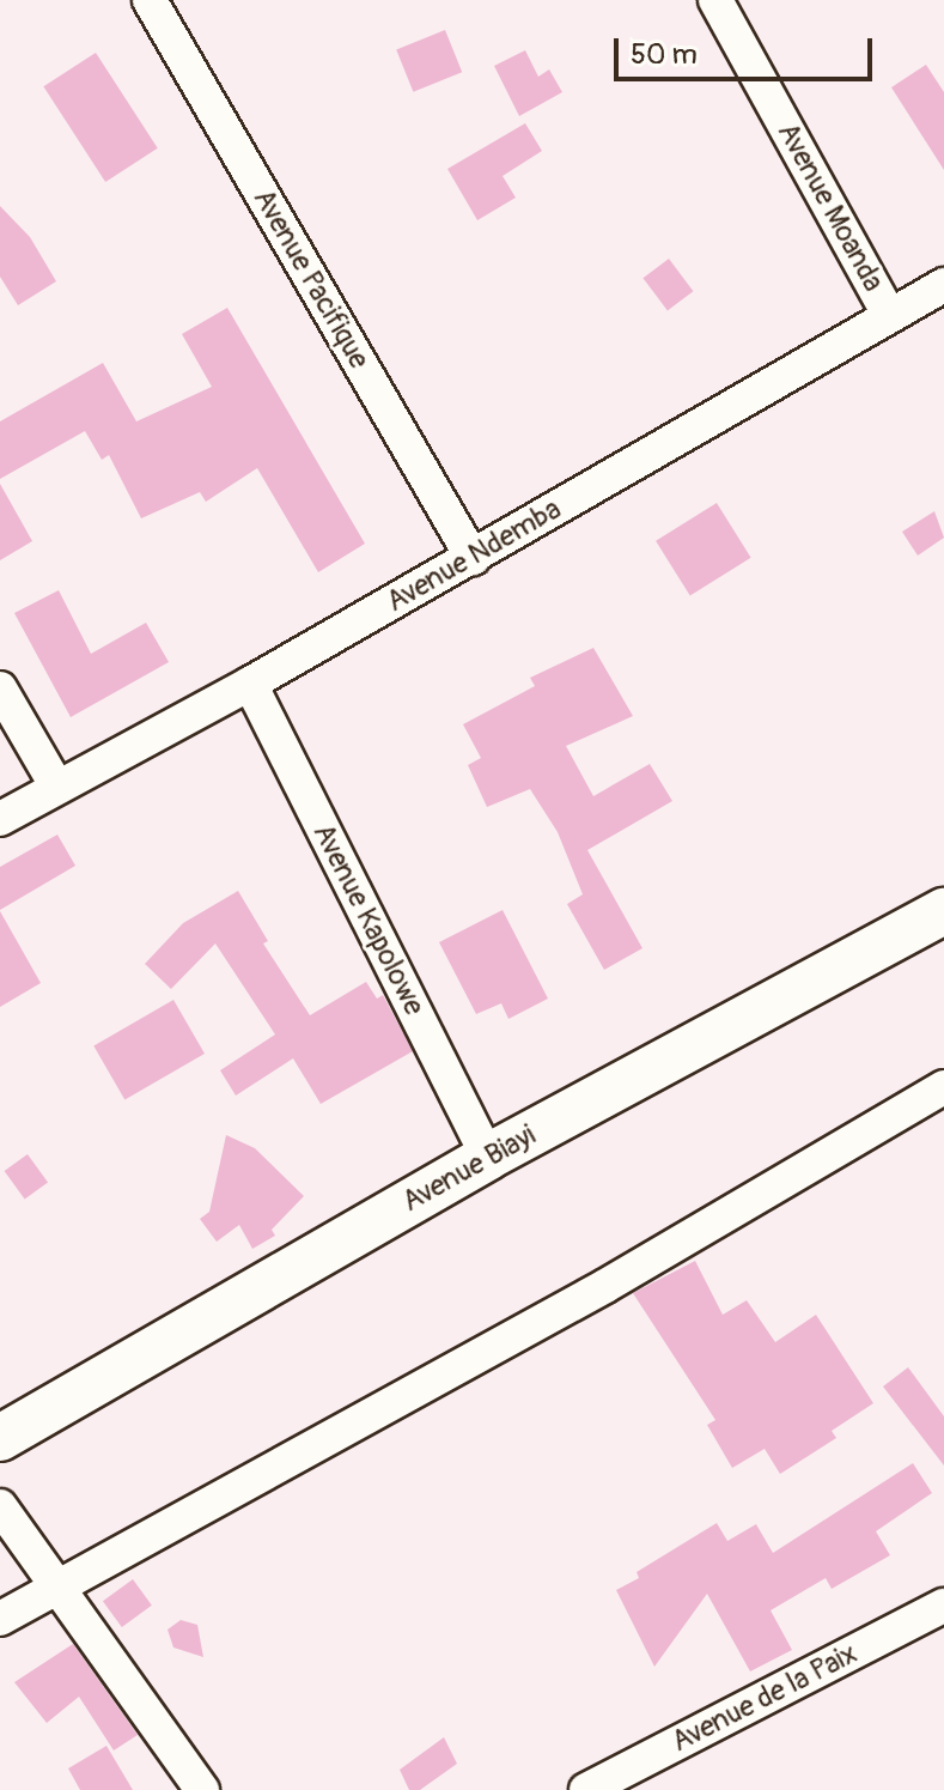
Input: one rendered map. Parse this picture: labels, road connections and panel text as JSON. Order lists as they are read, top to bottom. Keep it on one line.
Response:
{"streets":{"street":["Avenue Moanda","Avenue Pacifique","Avenue Ndemba","Avenue Kapolowe","Avenue Biayi","Avenue de la Paix"]},"crossings":[["Avenue Moanda","Avenue Ndemba"],["Avenue Pacifique","Avenue Ndemba"],["Avenue Ndemba","Avenue Kapolowe"],["Avenue Kapolowe","Avenue Biayi"]],"scale_bar":"50 m"}
